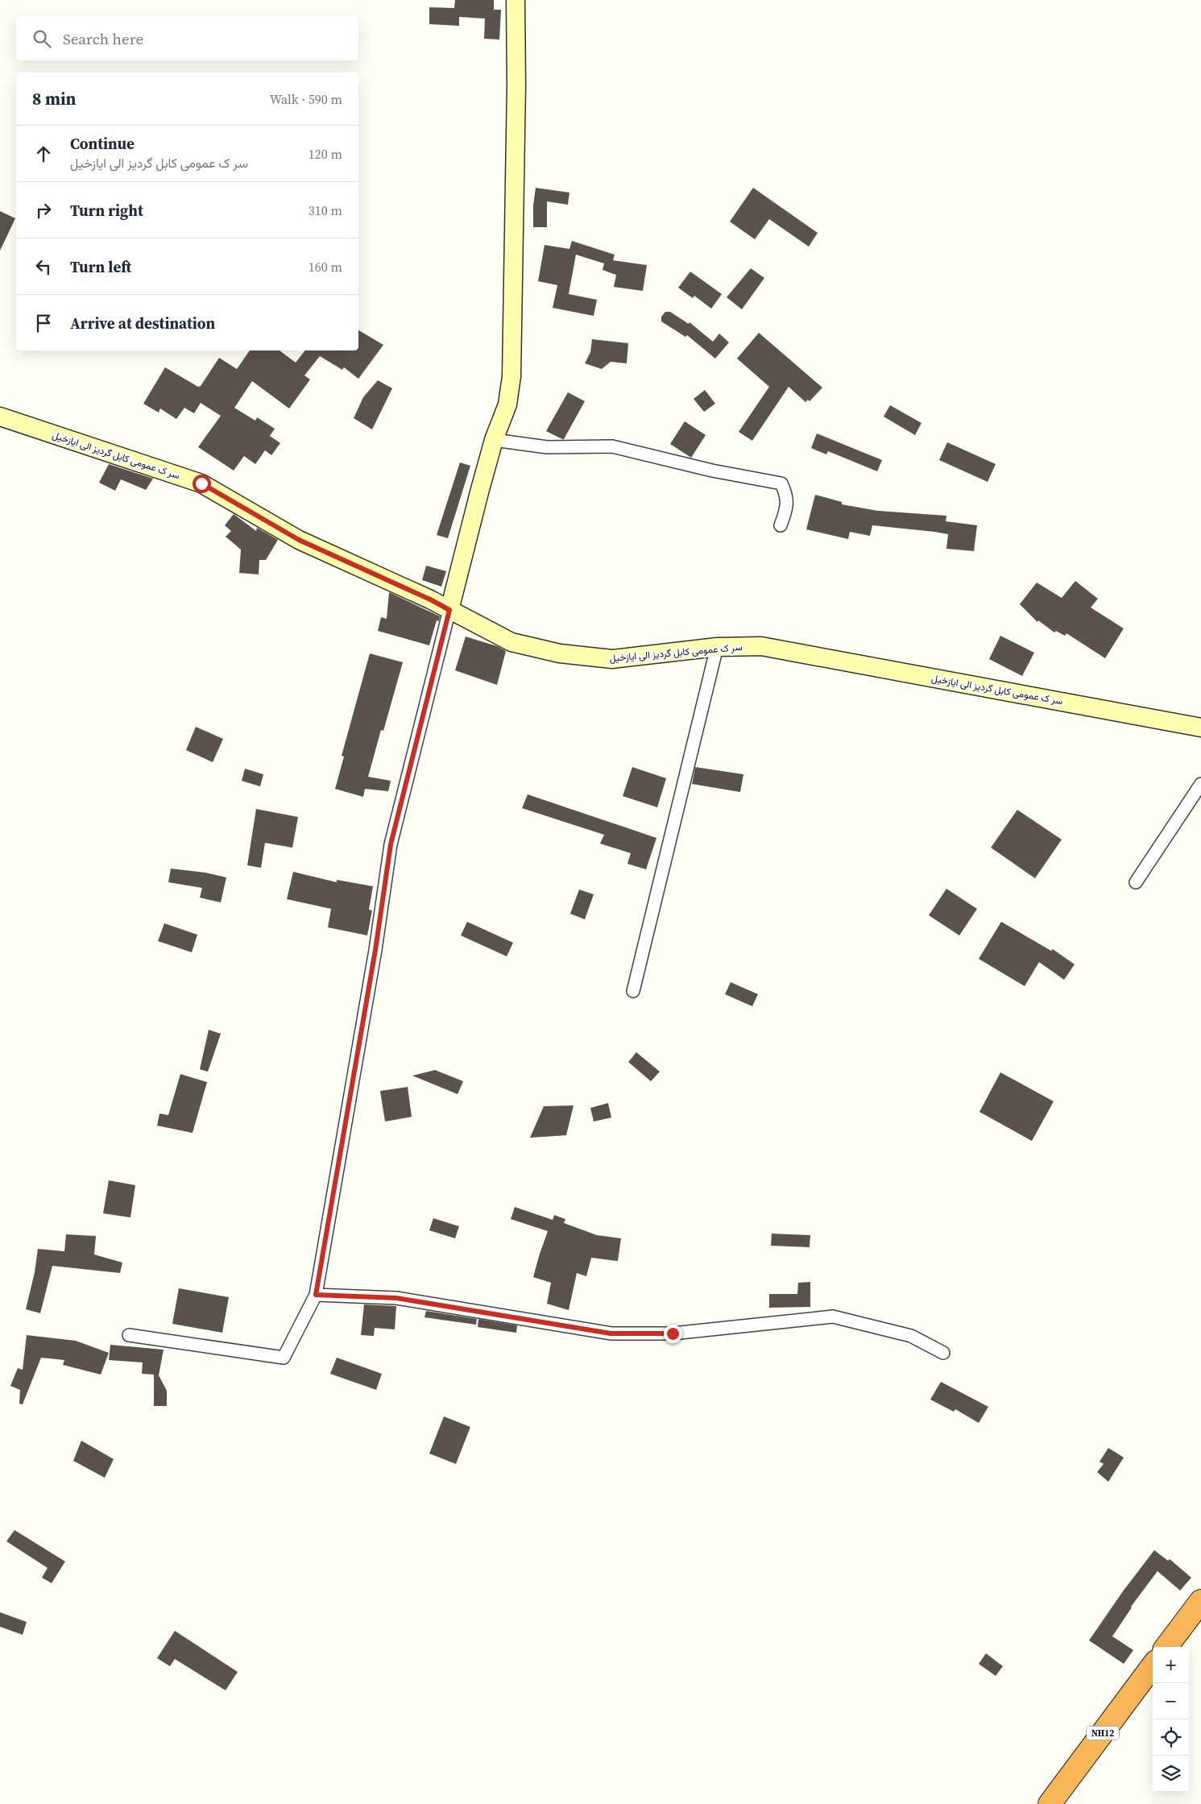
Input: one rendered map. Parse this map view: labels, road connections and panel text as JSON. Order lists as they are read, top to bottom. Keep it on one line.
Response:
{"streets":{"highway":["NH12"],"main road":["سر ک عمومی کابل گردیز الی ایازخیل"]},"page":{"search":"Search here","heading":["8 min","Walk · 590 m"],"list":[["Continue","سر ک عمومی کابل گردیز الی ایازخیل","120 m"],["Turn right","310 m"],["Turn left","160 m"],"Arrive at destination"],"map_buttons":["+","−"]}}
